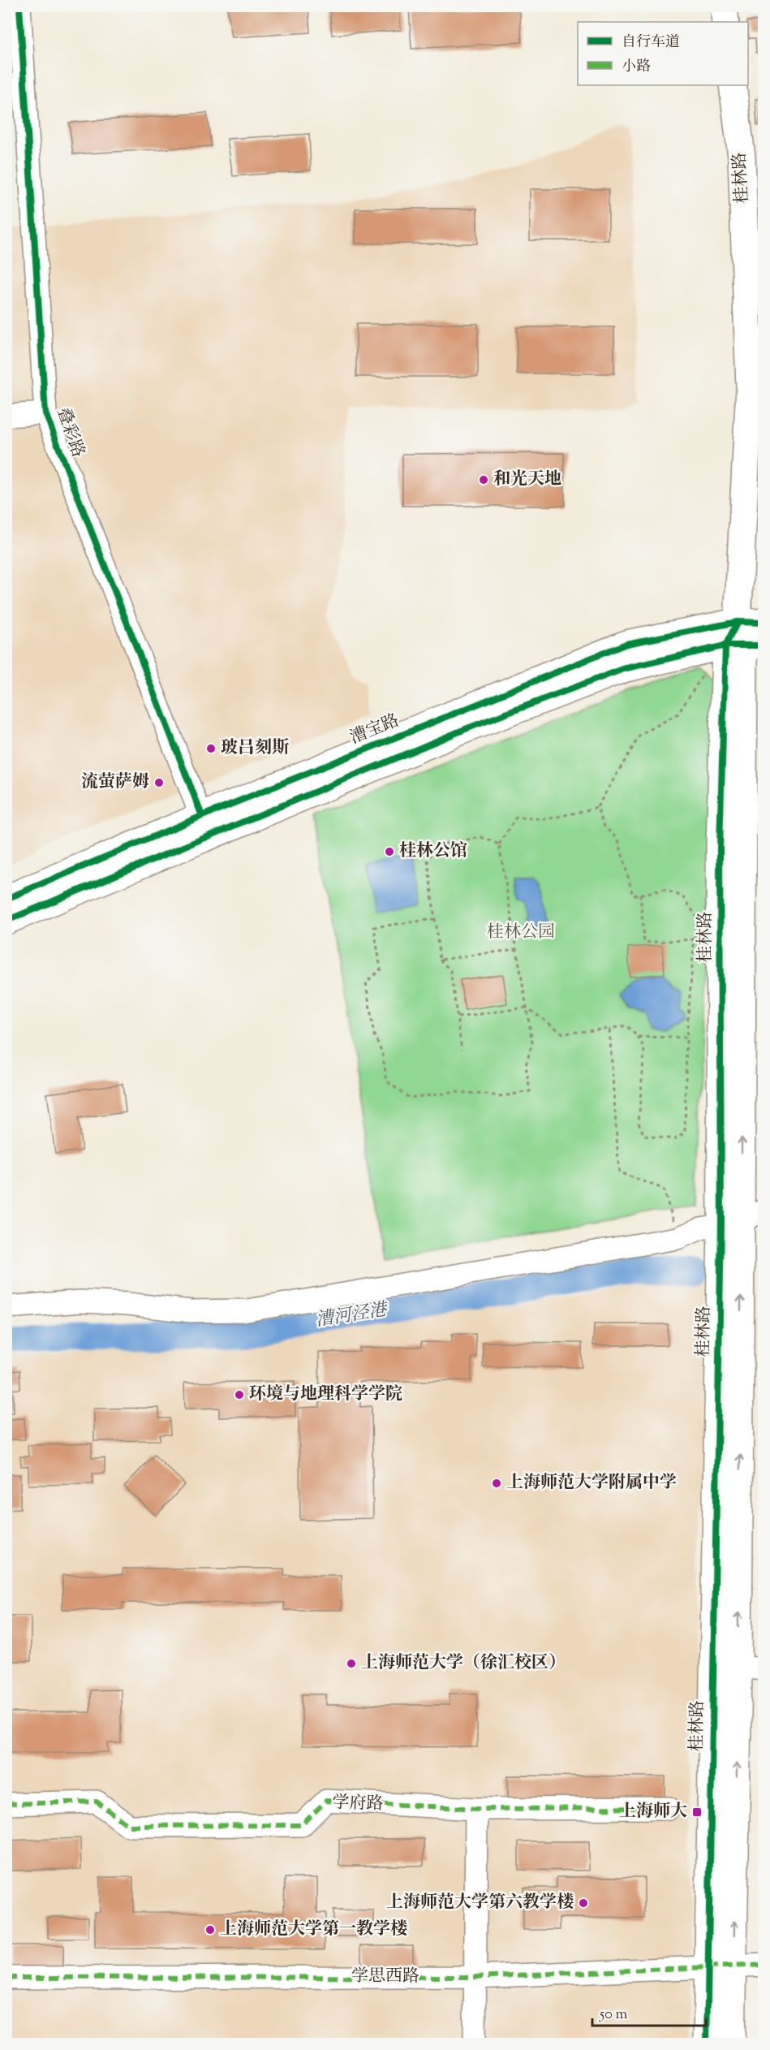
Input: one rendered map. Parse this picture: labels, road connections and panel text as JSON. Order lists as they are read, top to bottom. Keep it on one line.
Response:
{"streets":{"main road":["桂林路","漕宝路"],"street":["叠彩路","学府路","学思西路"]},"crossings":[["桂林路","漕宝路"],["桂林路","学思西路"],["叠彩路","漕宝路"]],"water":["漕河泾港"],"parks":["桂林公园"],"places":{"other":["和光天地","玻吕刻斯","流萤萨姆","桂林公馆","环境与地理科学学院","上海师范大学附属中学","上海师范大学（徐汇校区）","上海师范大学第六教学楼","上海师范大学第一教学楼"],"transit":["上海师大"]},"legend":["自行车道","小路"],"scale_bar":"50 m"}
